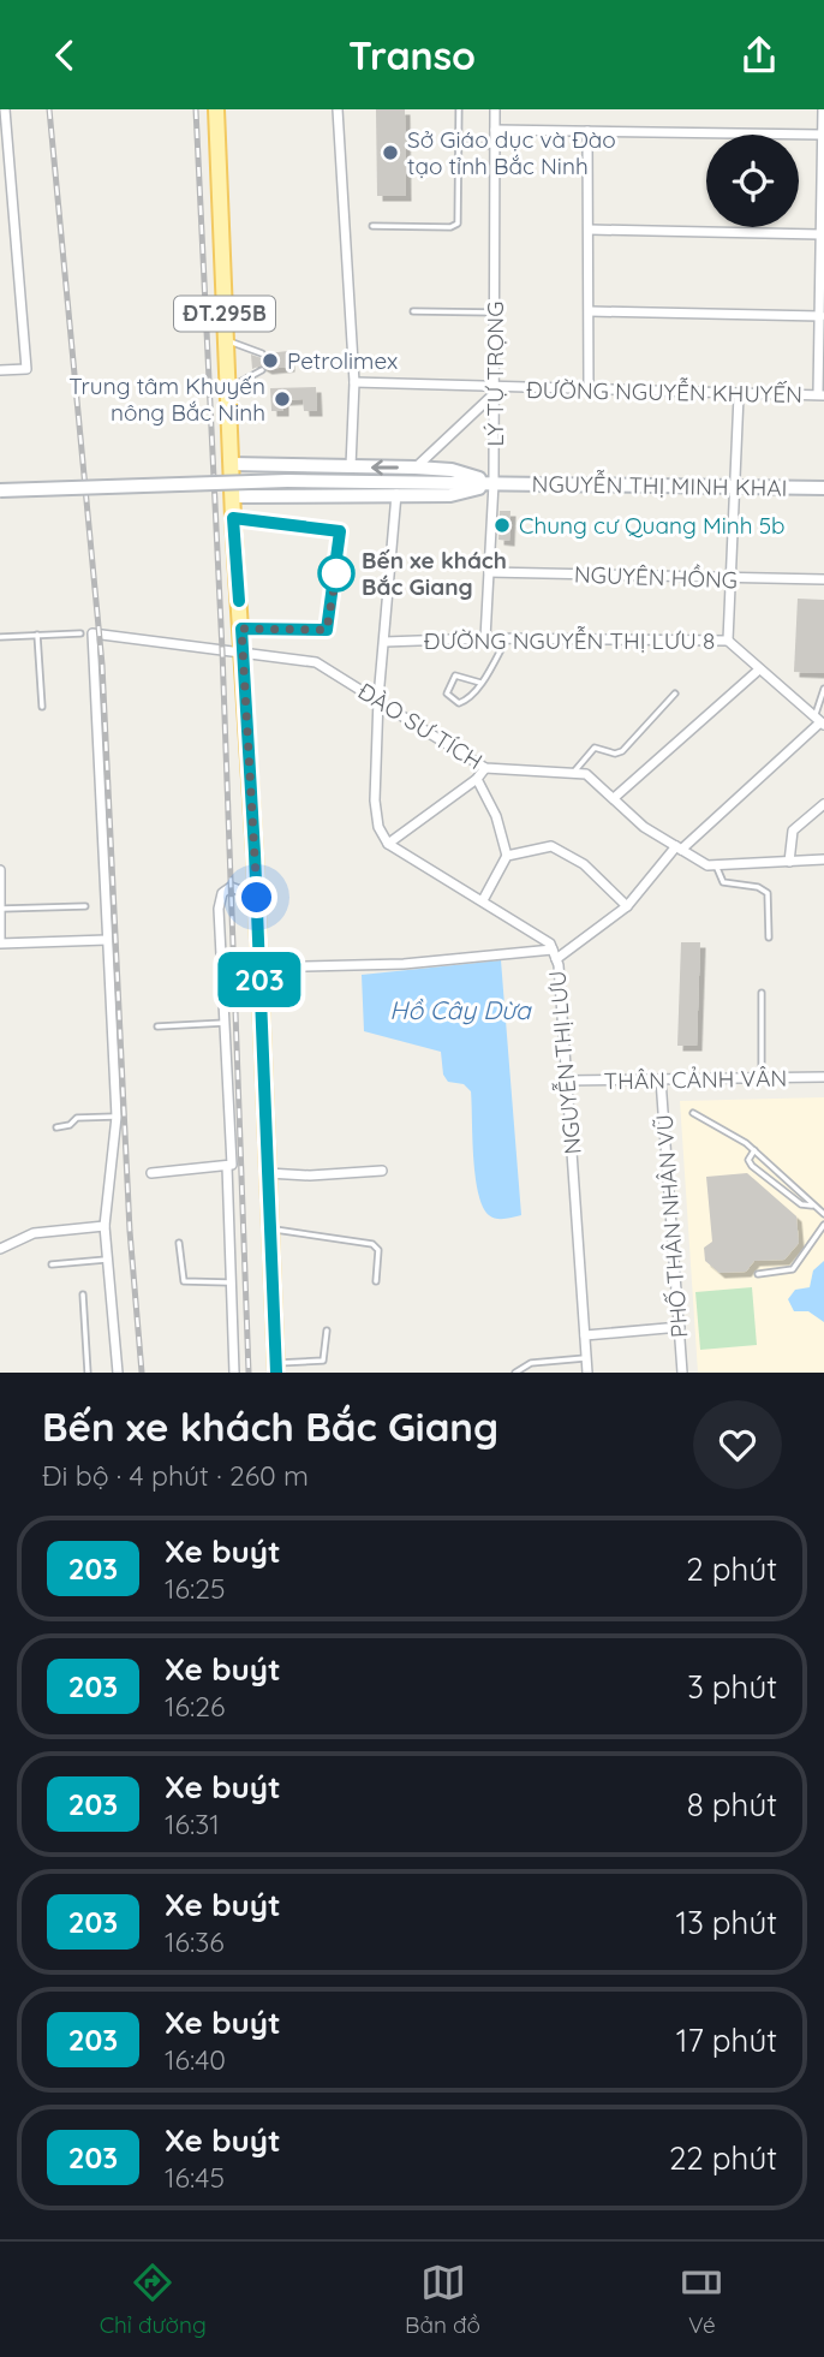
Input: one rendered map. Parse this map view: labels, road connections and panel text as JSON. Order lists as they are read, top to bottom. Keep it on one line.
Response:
{"streets":{"main road":["ĐT.295B","NGUYỄN THỊ MINH KHAI"],"street":["LÝ TỰ TRỌNG","ĐƯỜNG NGUYỄN KHUYẾN","NGUYÊN HỒNG","ĐƯỜNG NGUYỄN THỊ LƯU 8","ĐÀO SƯ TÍCH","NGUYỄN THỊ LƯU","THÂN CẢNH VÂN","PHỐ THÂN NHÂN VŨ"]},"crossings":[["ĐT.295B","ĐÀO SƯ TÍCH"],["LÝ TỰ TRỌNG","ĐƯỜNG NGUYỄN KHUYẾN"],["LÝ TỰ TRỌNG","NGUYỄN THỊ MINH KHAI"],["LÝ TỰ TRỌNG","NGUYÊN HỒNG"],["LÝ TỰ TRỌNG","ĐƯỜNG NGUYỄN THỊ LƯU 8"],["NGUYỄN THỊ LƯU","THÂN CẢNH VÂN"],["THÂN CẢNH VÂN","PHỐ THÂN NHÂN VŨ"]],"water":["Hồ Cây Dừa"],"places":["Sở Giáo dục và Đào tạo tỉnh Bắc Ninh","Petrolimex","Trung tâm Khuyến nông Bắc Ninh","Chung cư Quang Minh 5b","Bến xe khách Bắc Giang"],"lines":["bus line 203"],"page":{"header":"Transo","on_map":"203","heading":["Bến xe khách Bắc Giang","Đi bộ · 4 phút · 260 m"],"list":[{"mark":"203","name":"Xe buýt","note":"16:25","value":"2 phút"},{"mark":"203","name":"Xe buýt","note":"16:26","value":"3 phút"},{"mark":"203","name":"Xe buýt","note":"16:31","value":"8 phút"},{"mark":"203","name":"Xe buýt","note":"16:36","value":"13 phút"},{"mark":"203","name":"Xe buýt","note":"16:40","value":"17 phút"},{"mark":"203","name":"Xe buýt","note":"16:45","value":"22 phút"}],"tabs":["Chỉ đường","Bản đồ","Vé"]}}
